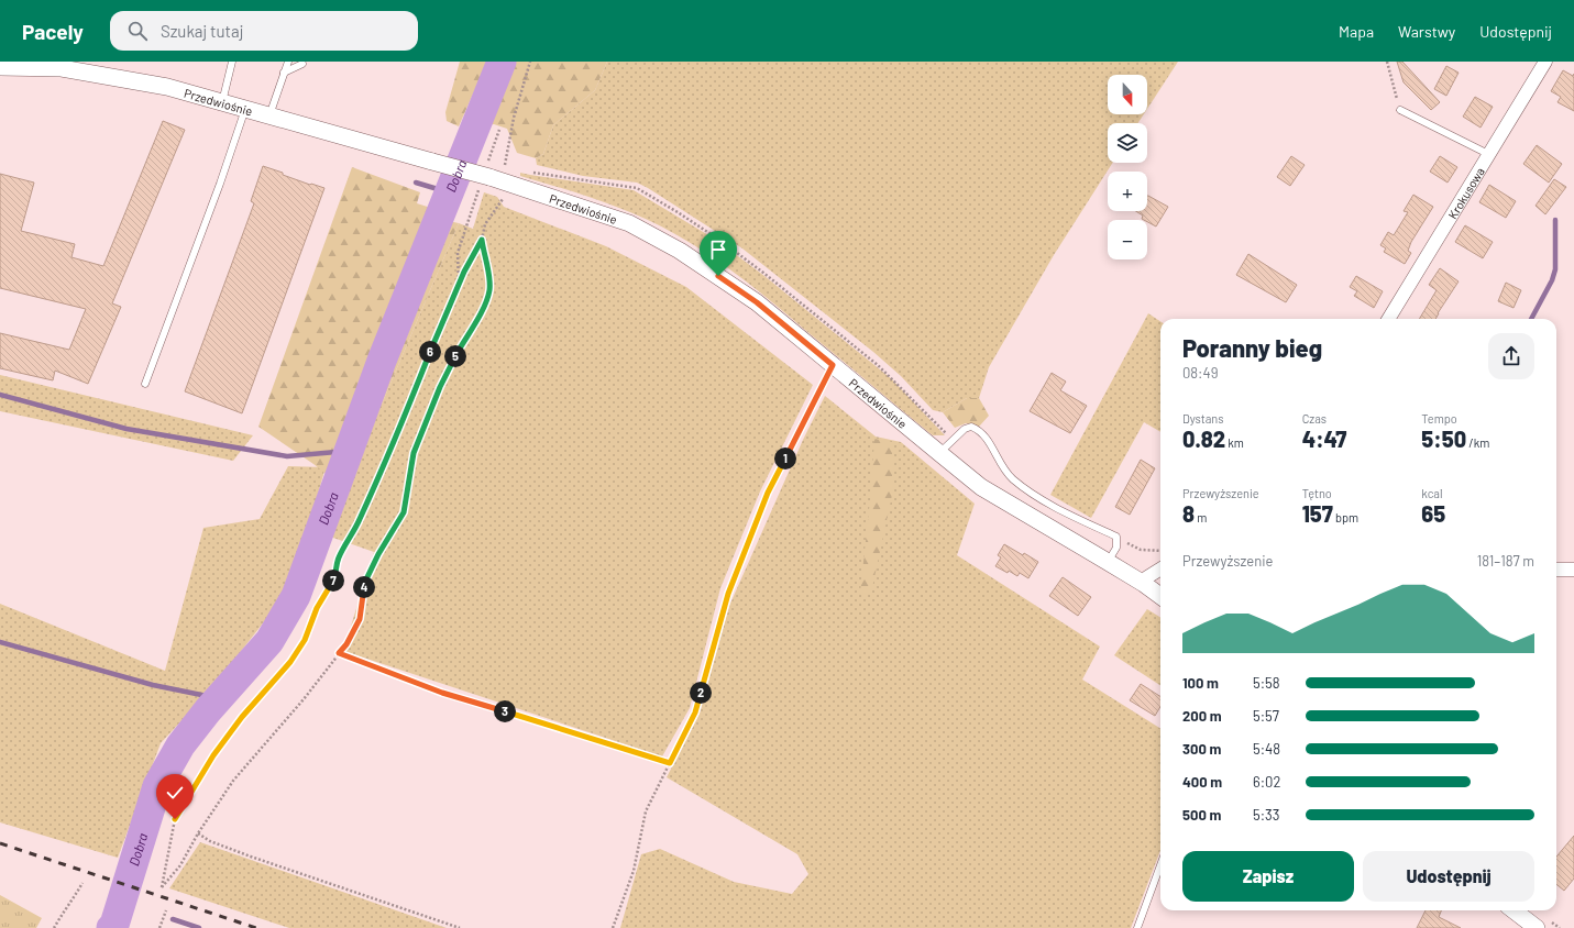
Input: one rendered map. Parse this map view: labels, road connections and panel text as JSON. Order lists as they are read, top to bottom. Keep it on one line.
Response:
{"streets":{"street":["Przedwiośnie","Krokusowa"]},"water":["Dobra"],"north":"bottom","page":{"header":"Pacely","search":"Szukaj tutaj","nav":["Mapa","Warstwy","Udostępnij"],"map_buttons":["+","−"],"heading":["Poranny bieg","08:49"],"pins":["6","5","1","7","4","2","3"],"stats":[["Dystans","0.82 km"],["Czas","4:47"],["Tempo","5:50 /km"],["Przewyższenie","8 m"],["Tętno","157 bpm"],["kcal","65"]],"chart":["Przewyższenie","181–187 m"],"list":[{"name":"100 m","note":"5:58"},{"name":"200 m","note":"5:57"},{"name":"300 m","note":"5:48"},{"name":"400 m","note":"6:02"},{"name":"500 m","note":"5:33"}],"buttons":["Zapisz","Udostępnij"]}}
